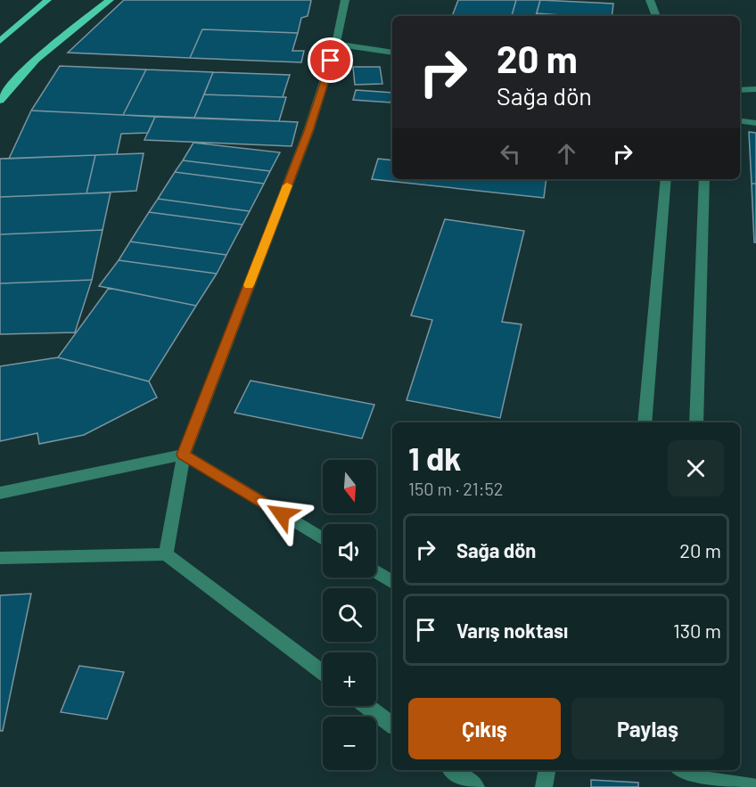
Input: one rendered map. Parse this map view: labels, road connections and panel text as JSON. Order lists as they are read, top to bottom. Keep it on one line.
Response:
{"north":"bottom","page":{"turn":["20 m","Sağa dön"],"heading":["1 dk","150 m · 21:52"],"map_buttons":["+","−"],"list":[{"name":"Sağa dön","value":"20 m"},{"name":"Varış noktası","value":"130 m"}],"buttons":["Çıkış","Paylaş"]}}
